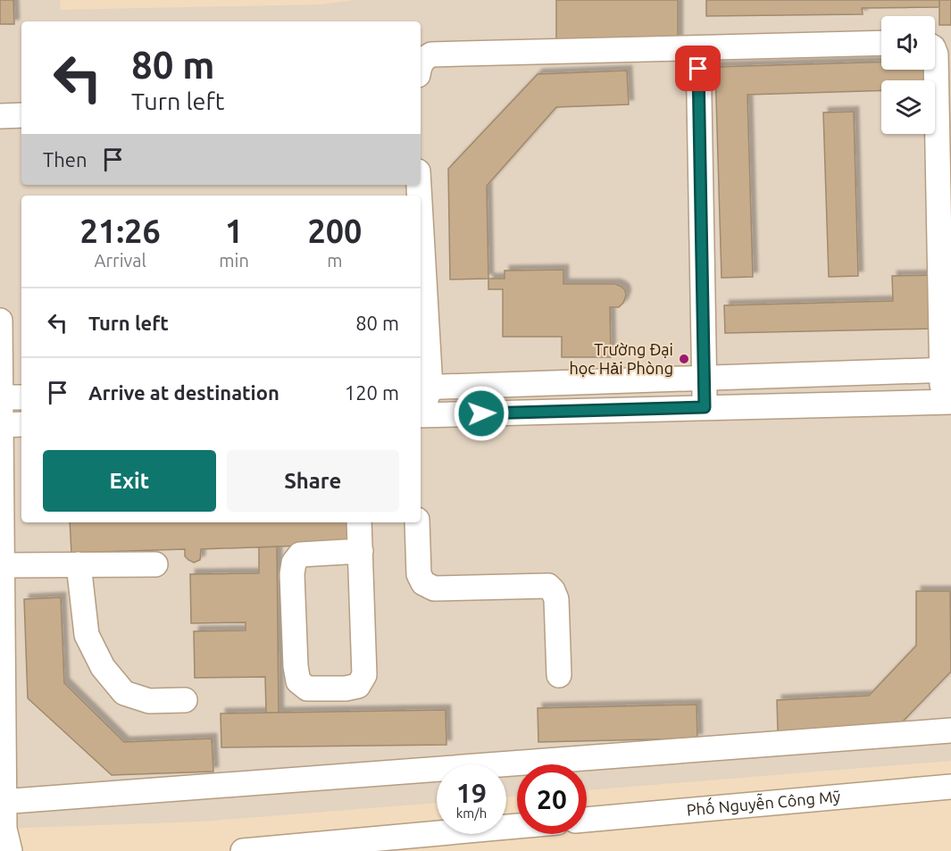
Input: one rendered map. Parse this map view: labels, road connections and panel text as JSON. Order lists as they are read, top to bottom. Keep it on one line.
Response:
{"streets":{"street":["Phố Nguyễn Công Mỹ"]},"places":["Trường Đại học Hải Phòng"],"page":{"turn":["80 m","Turn left"],"then":"Then","eta":["21:26","Arrival","1","min","200","m"],"list":[{"name":"Turn left","value":"80 m"},{"name":"Arrive at destination","value":"120 m"}],"buttons":["Exit","Share"],"speed":"19 km/h","limit":"20"}}
